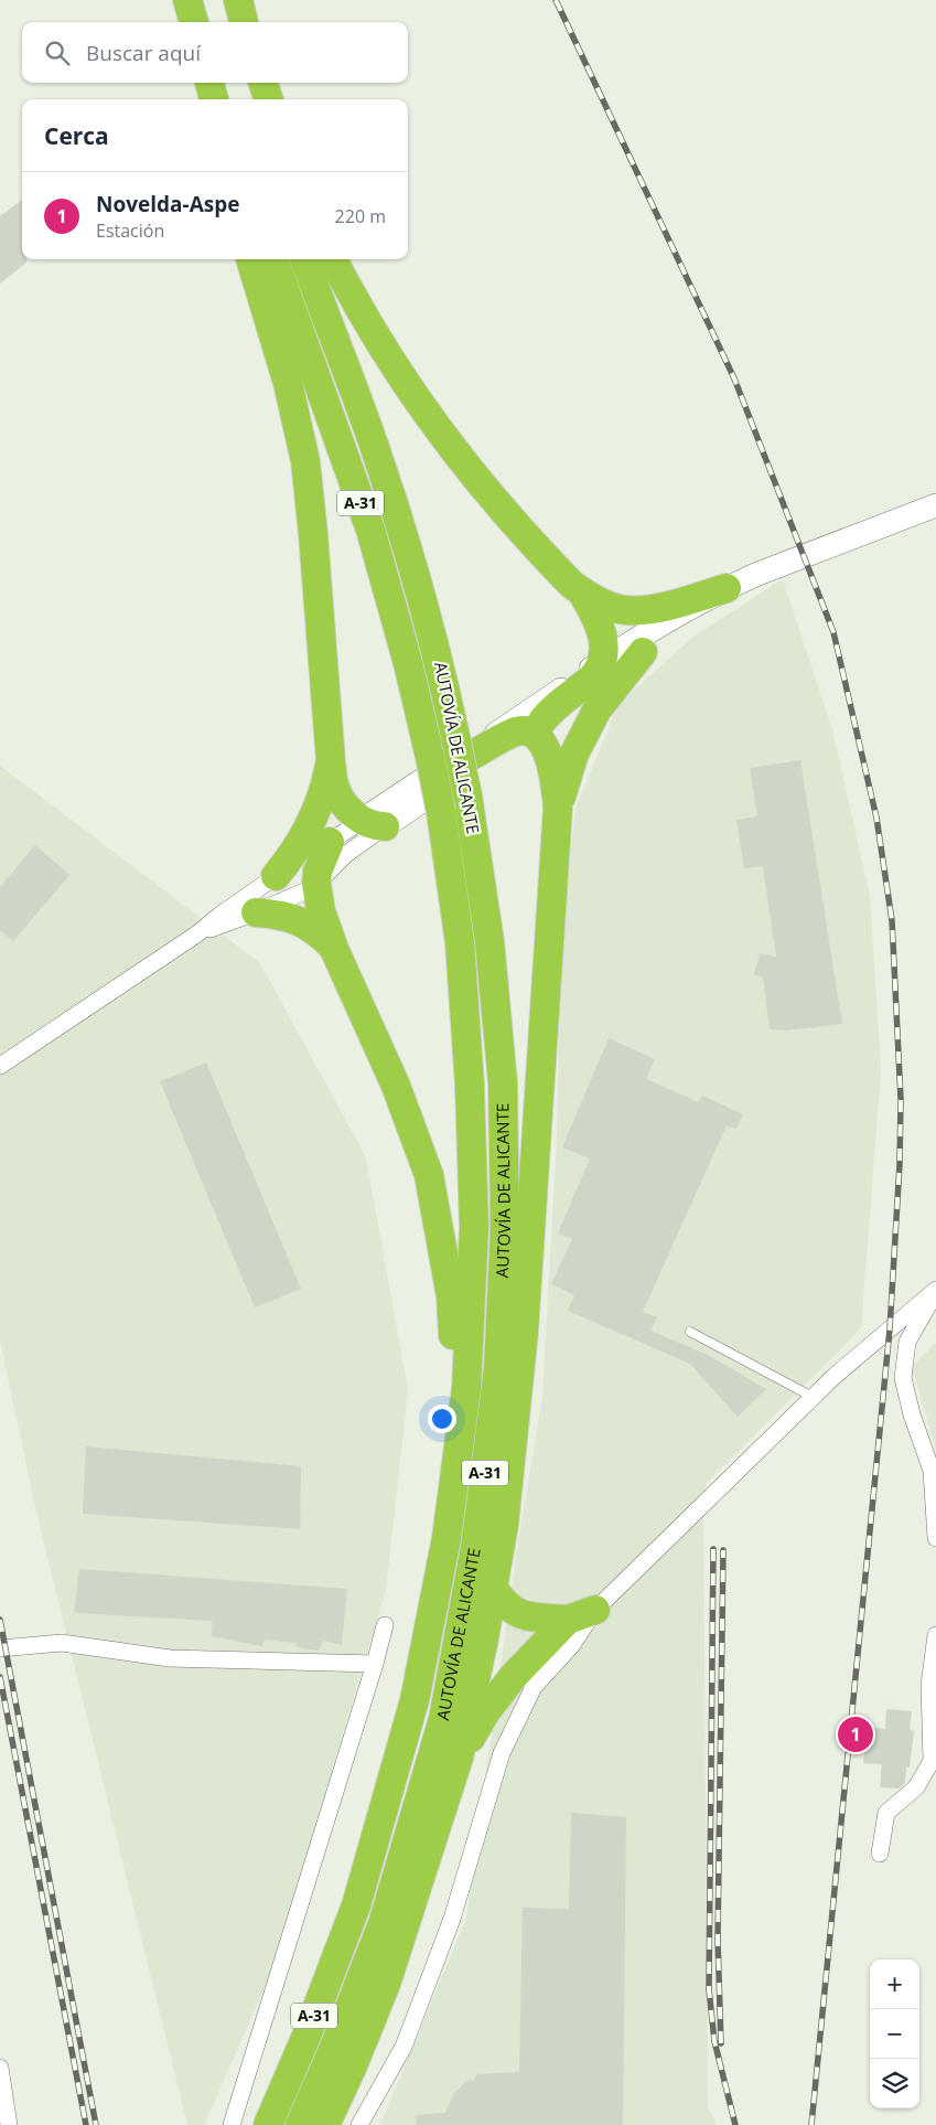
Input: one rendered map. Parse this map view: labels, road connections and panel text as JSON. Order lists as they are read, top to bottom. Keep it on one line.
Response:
{"streets":{"highway":["A-31","AUTOVÍA DE ALICANTE"]},"page":{"search":"Buscar aquí","heading":"Cerca","list":[{"mark":"1","name":"Novelda-Aspe","note":"Estación","value":"220 m"}],"pins":"1","map_buttons":["+","−"]}}
